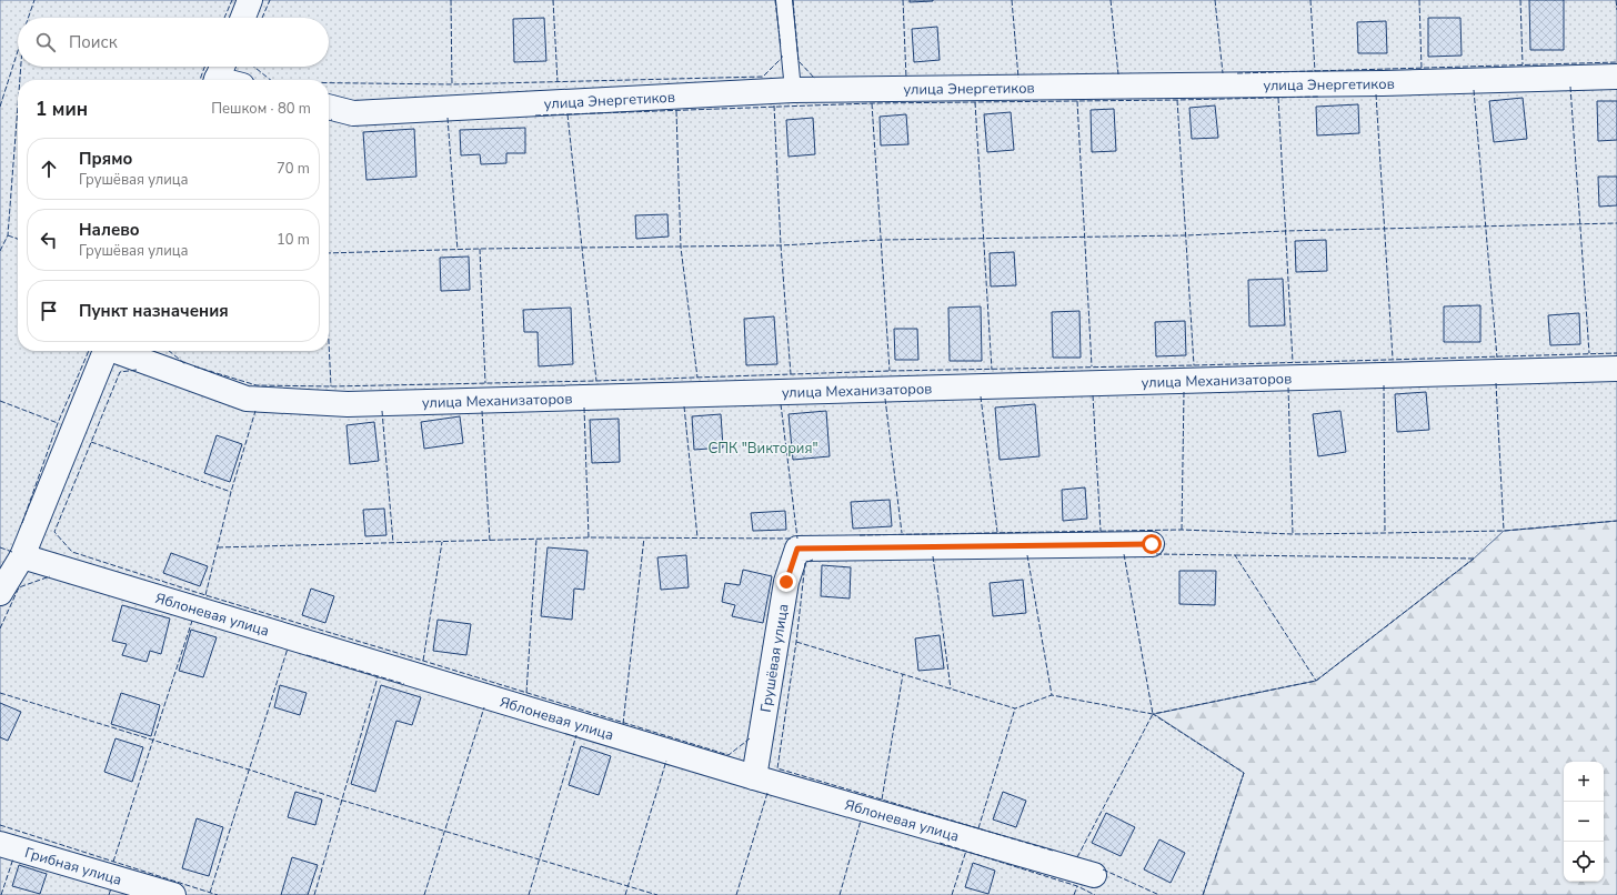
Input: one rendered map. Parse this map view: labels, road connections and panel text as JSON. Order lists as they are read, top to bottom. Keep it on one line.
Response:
{"streets":{"street":["улица Энергетиков","улица Механизаторов","Яблоневая улица","Грушёвая улица","Грибная улица"]},"crossings":[["Яблоневая улица","Грушёвая улица"]],"parks":["СПК \"Виктория\""],"page":{"search":"Поиск","heading":["1 мин","Пешком · 80 m"],"list":[["Прямо","Грушёвая улица","70 m"],["Налево","Грушёвая улица","10 m"],"Пункт назначения"],"map_buttons":["+","−"]}}
